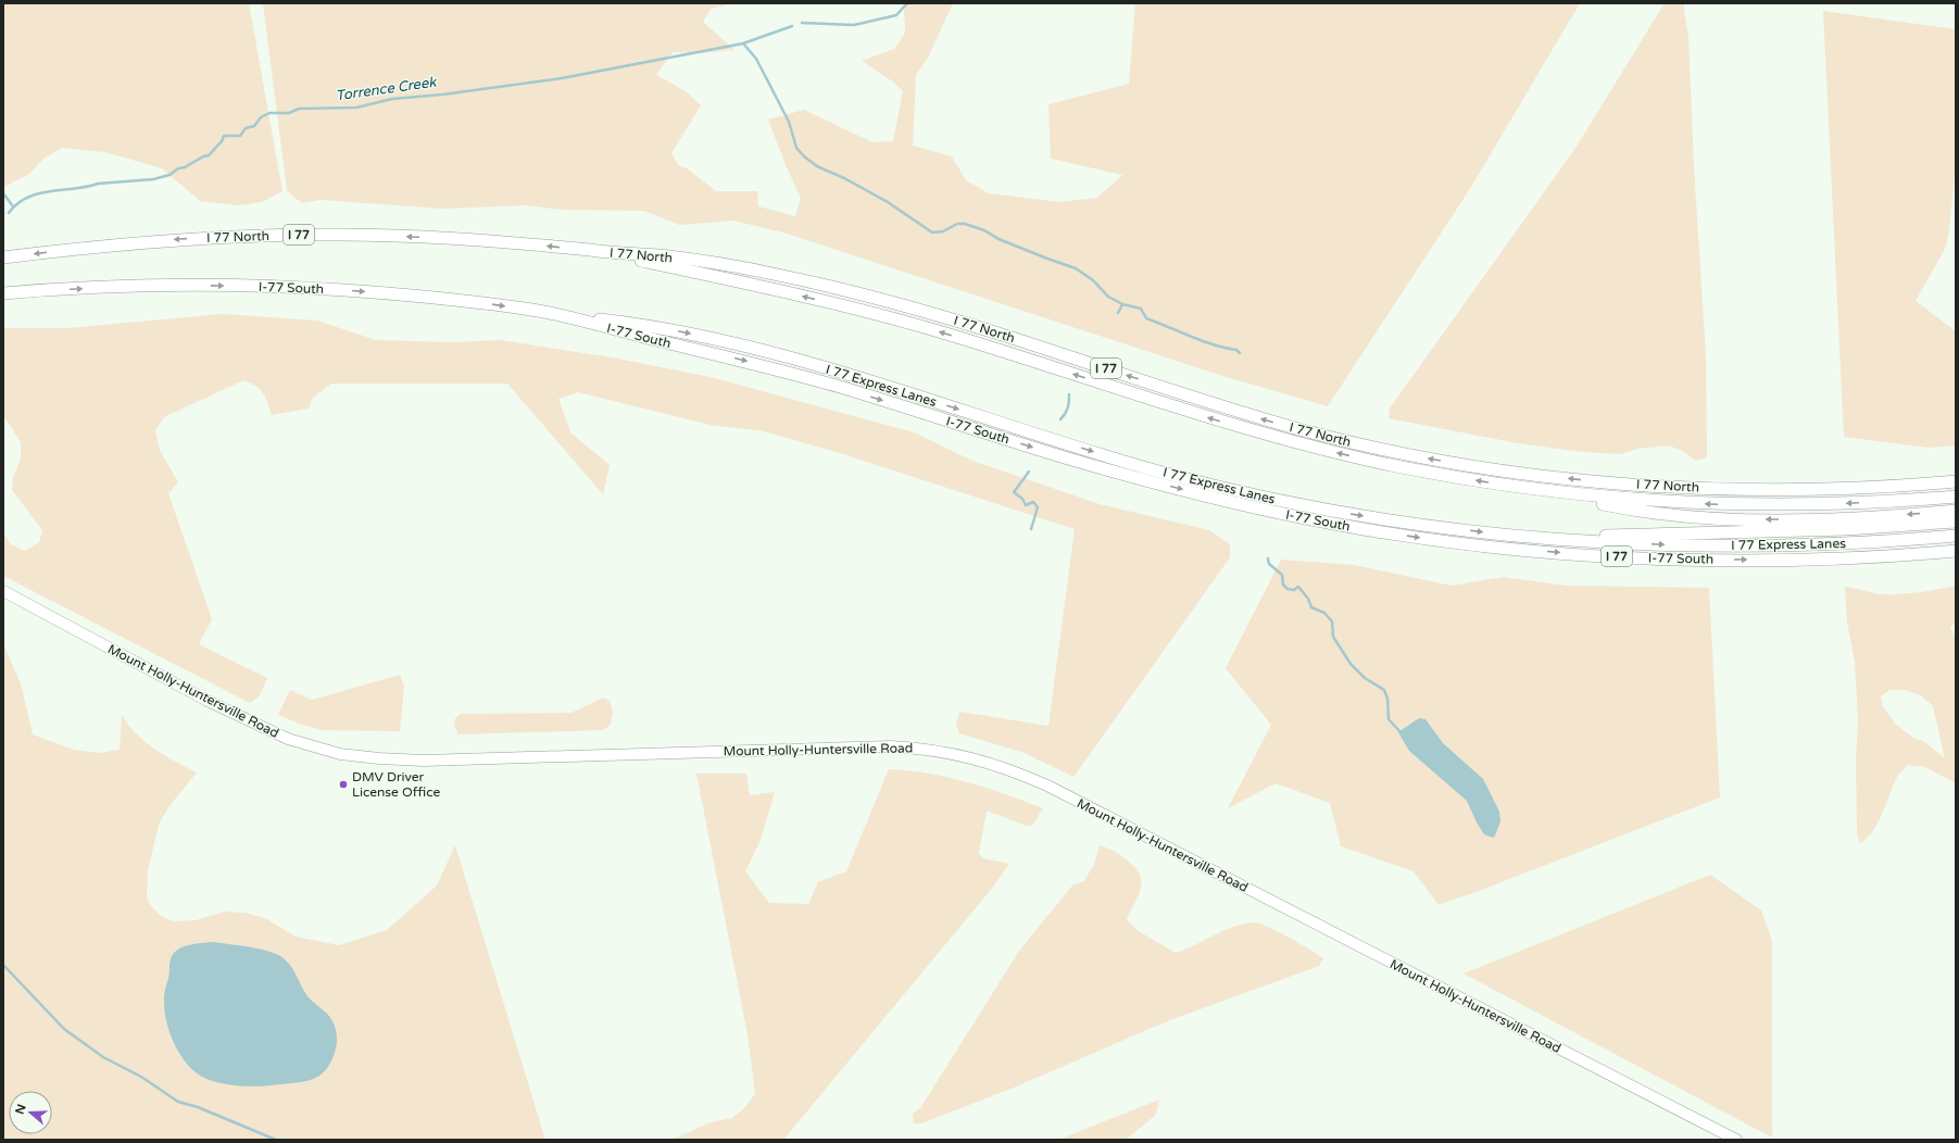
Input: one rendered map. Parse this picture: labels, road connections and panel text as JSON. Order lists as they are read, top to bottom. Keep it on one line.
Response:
{"streets":{"highway":["I 77","I 77 North","I-77 South","I 77 Express Lanes"],"main road":["Mount Holly-Huntersville Road"]},"crossings":[["I 77","I 77 North"],["I-77 South","I 77 Express Lanes"]],"water":["Torrence Creek"],"places":["DMV Driver License Office"],"north":"left"}
